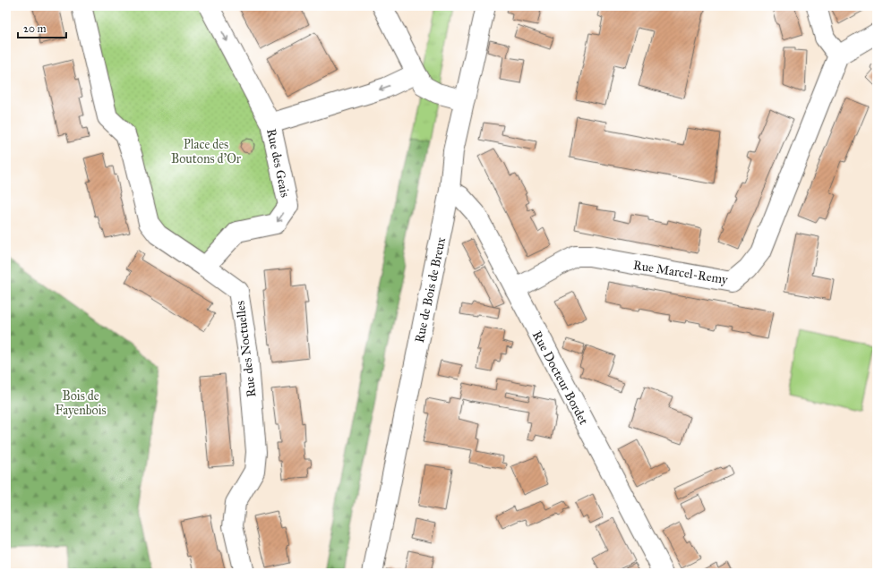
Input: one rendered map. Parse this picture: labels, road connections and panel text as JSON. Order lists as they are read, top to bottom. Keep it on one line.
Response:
{"streets":{"street":["Rue des Geais","Rue Marcel-Remy","Rue de Bois de Breux","Rue des Noctuelles","Rue Docteur Bordet"]},"crossings":[["Rue des Geais","Rue des Noctuelles"],["Rue Marcel-Remy","Rue Docteur Bordet"],["Rue de Bois de Breux","Rue Docteur Bordet"]],"one_way":["Rue des Geais"],"parks":["Place des Boutons d'Or","Bois de Fayenbois"],"scale_bar":"20 m"}
